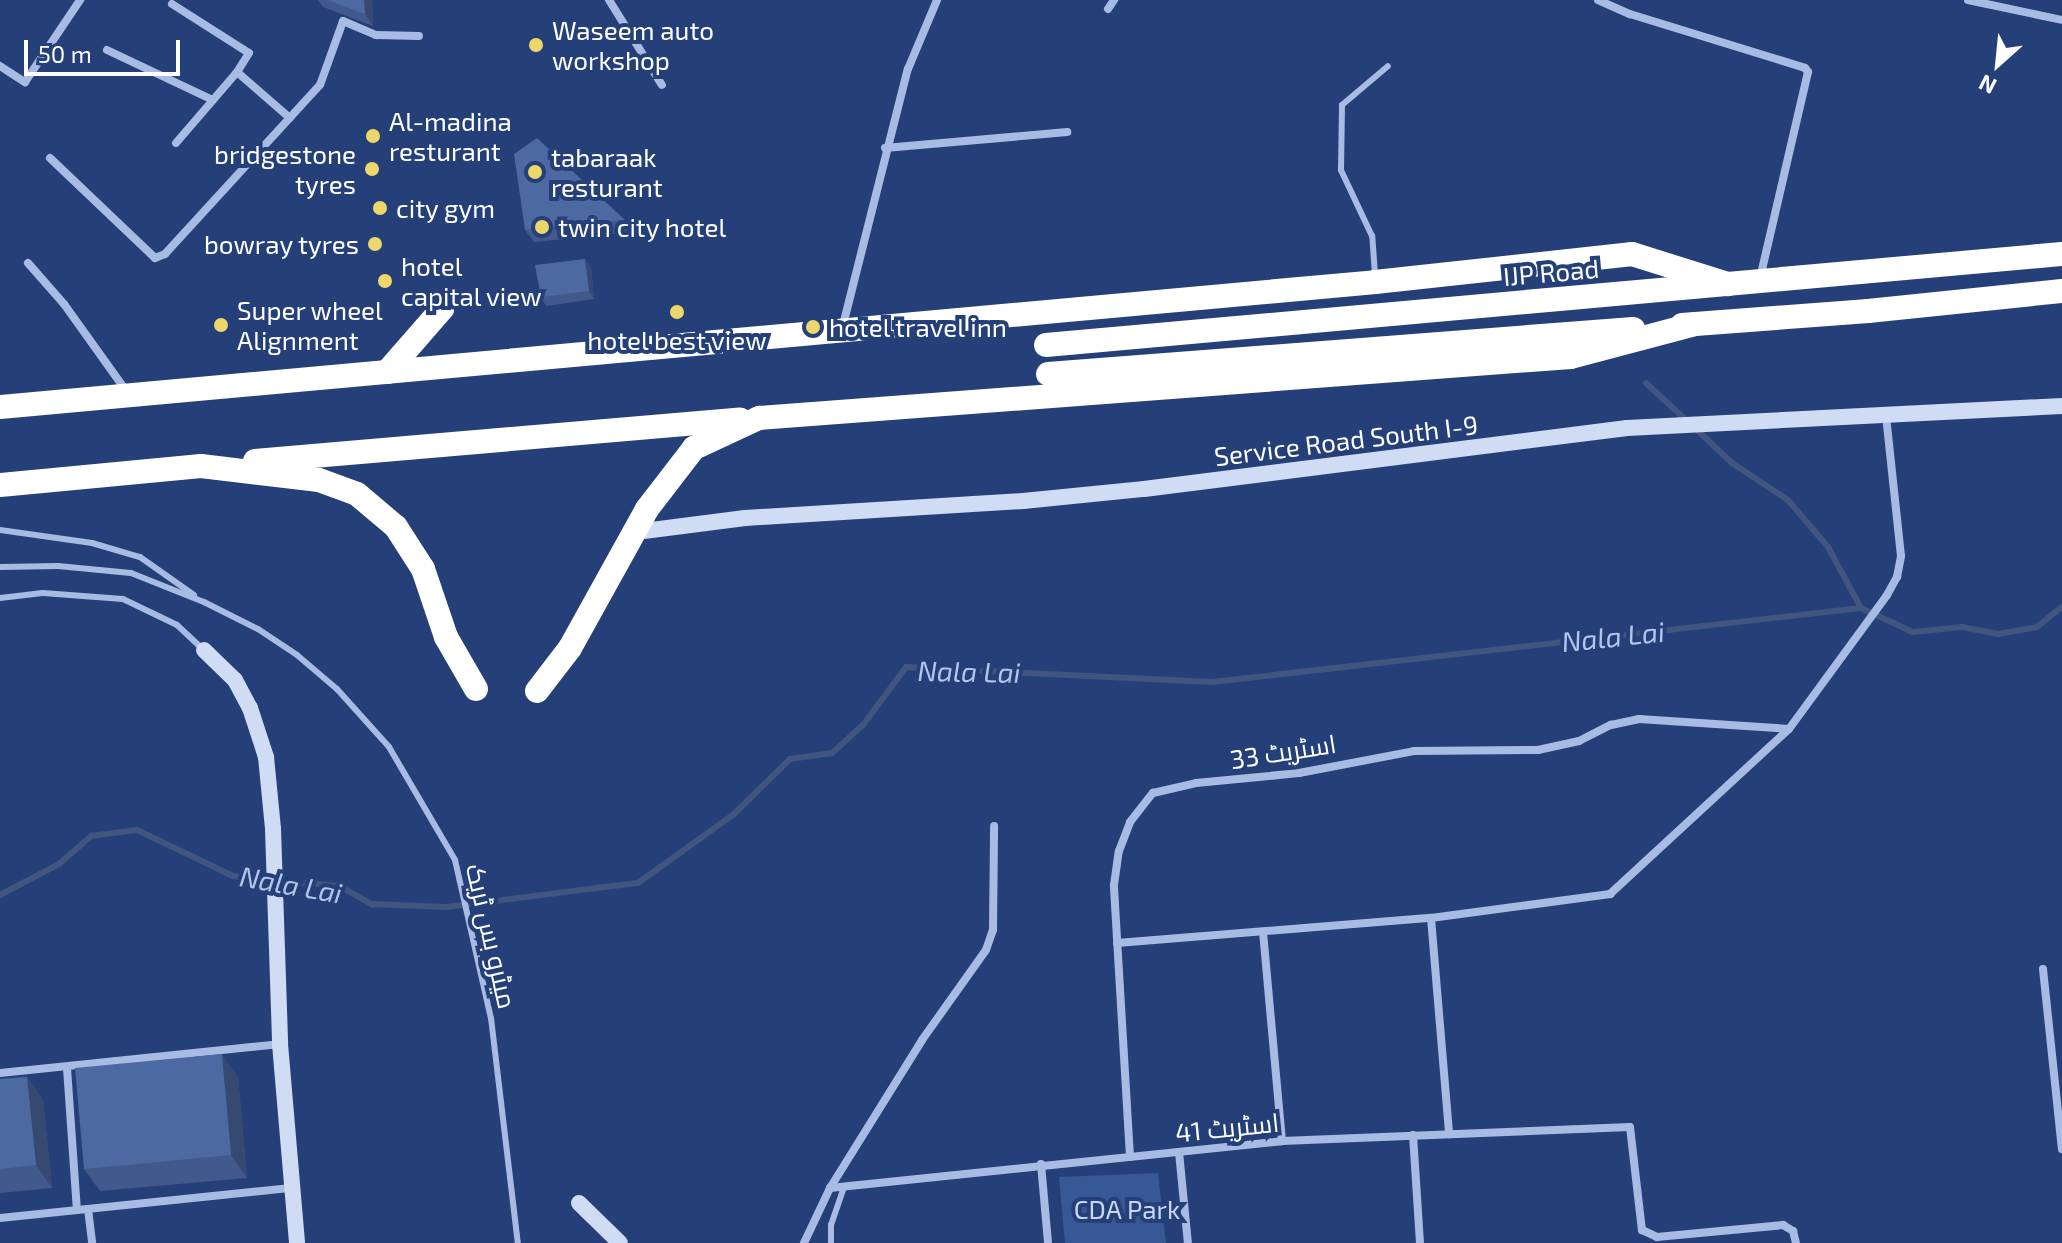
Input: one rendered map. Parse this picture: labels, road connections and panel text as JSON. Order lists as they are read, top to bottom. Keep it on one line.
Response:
{"streets":{"highway":["IJP Road"],"street":["Service Road South I-9","اسٹریٹ 33","اسٹریٹ 41"],"lane":["میٹرو بس ٹریک"]},"crossings":[["اسٹریٹ 33","اسٹریٹ 41"]],"water":["Nala Lai"],"parks":["CDA Park"],"places":["Waseem auto workshop","Al-madina resturant","bridgestone tyres","tabaraak resturant","city gym","twin city hotel","bowray tyres","hotel capital view","hotel best view","Super wheel Alignment","hotel travel inn"],"scale_bar":"50 m","north":"bottom left"}
